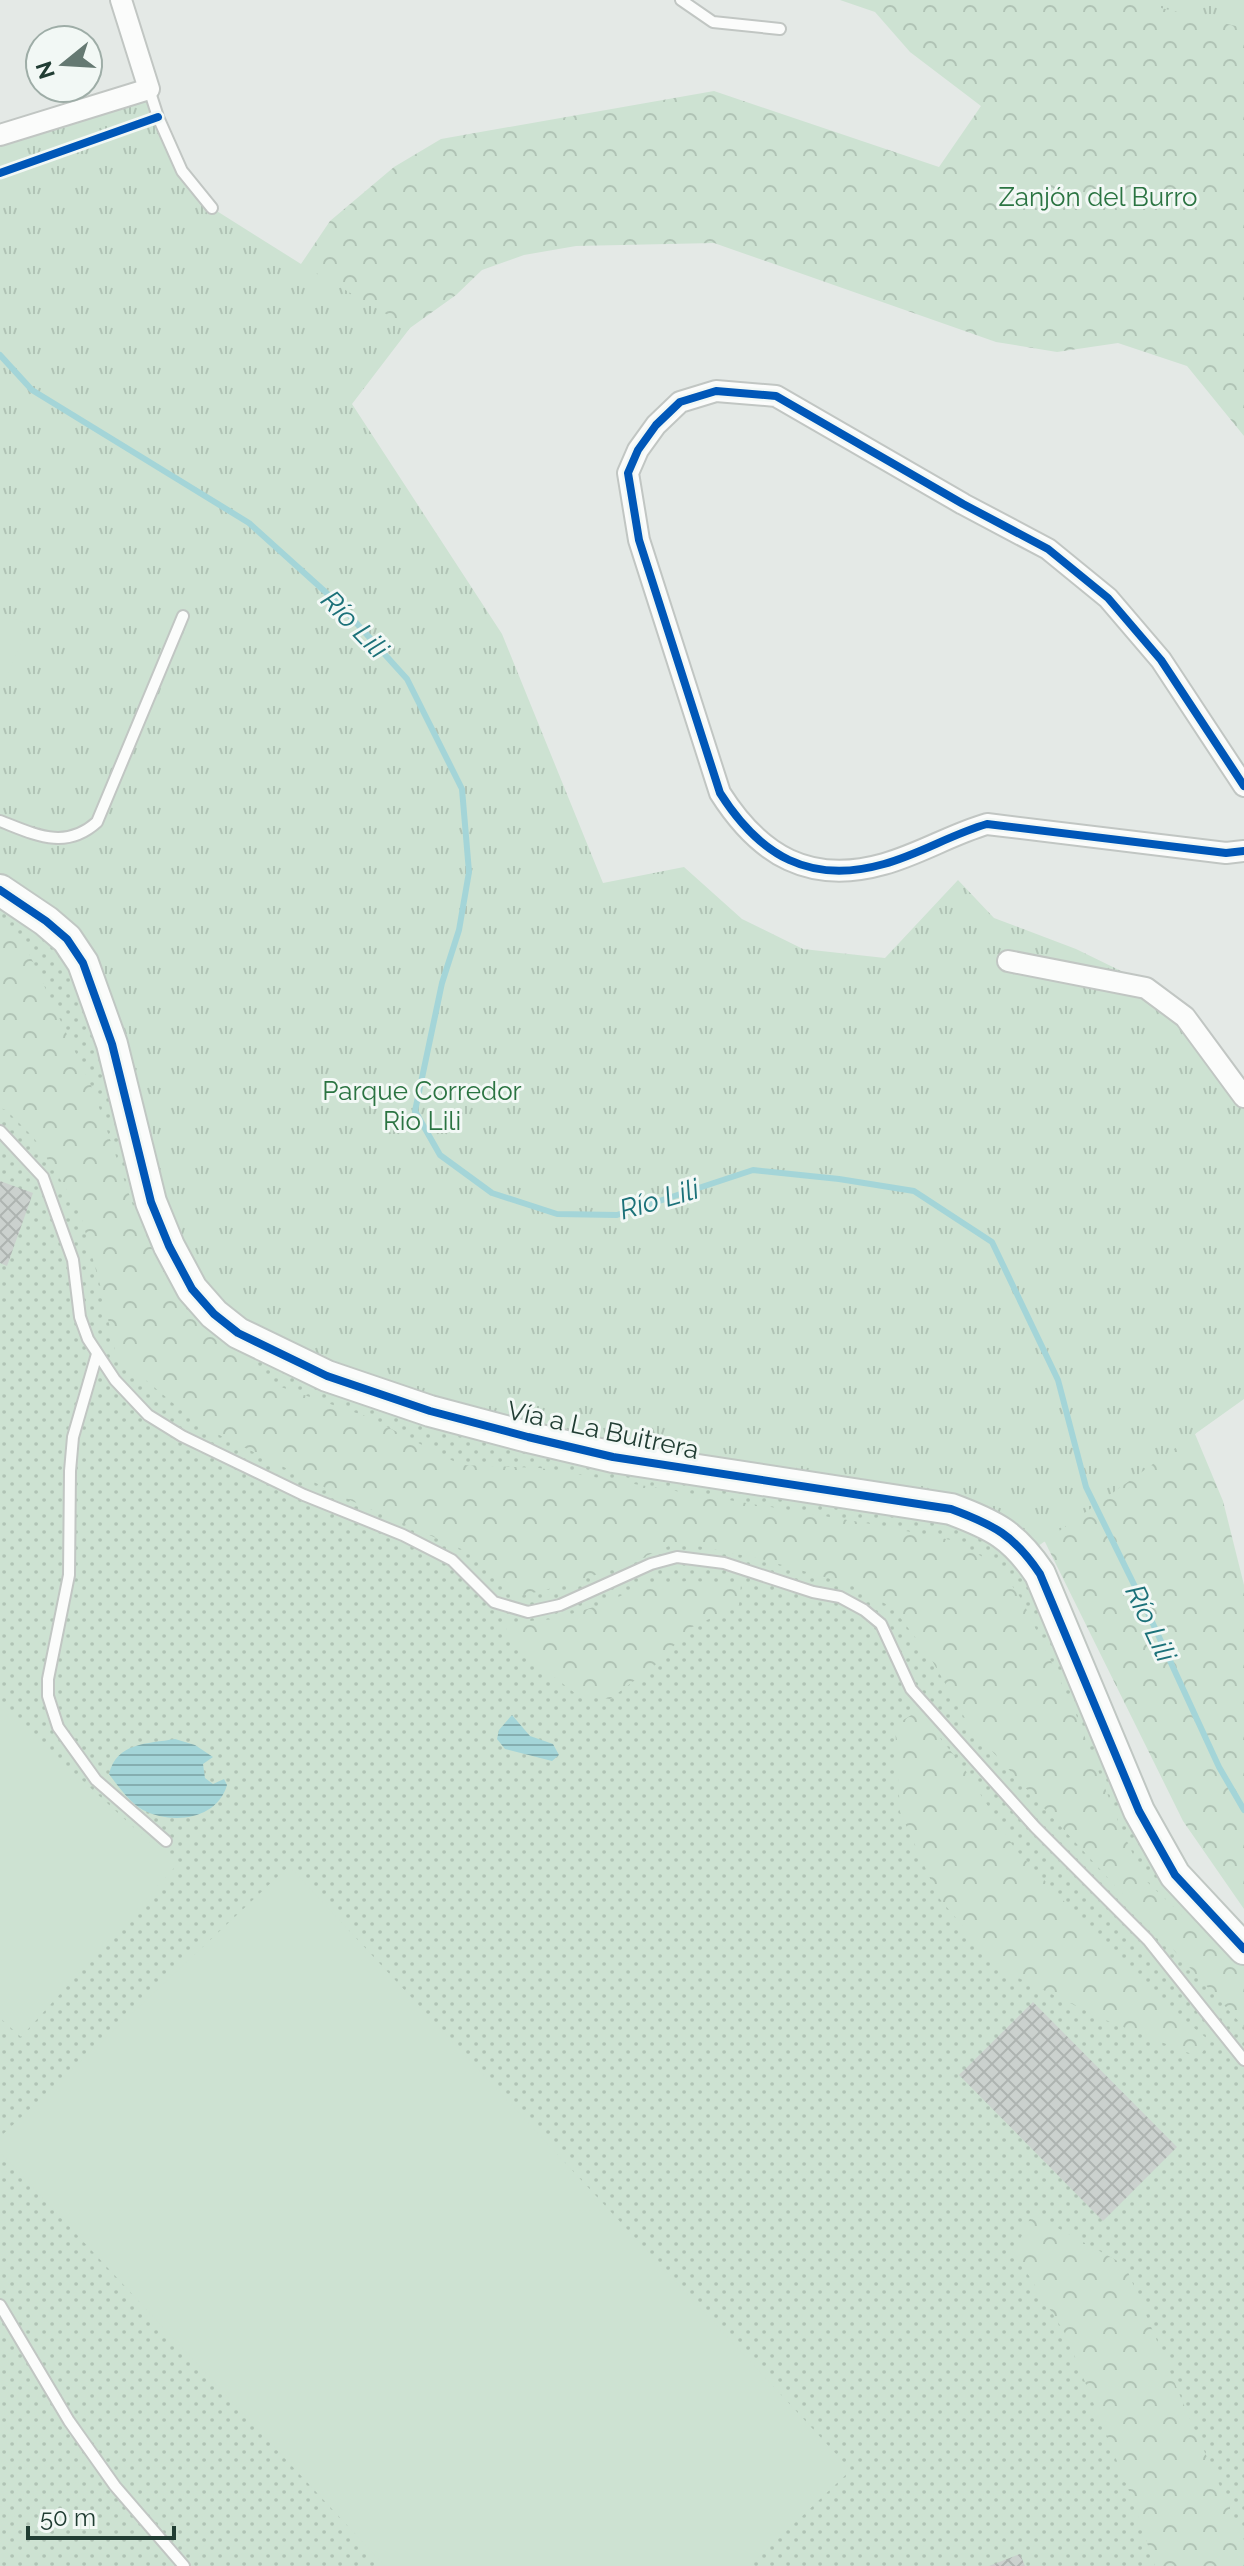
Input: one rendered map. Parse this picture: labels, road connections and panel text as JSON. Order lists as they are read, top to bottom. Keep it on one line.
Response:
{"streets":{"street":["Vía a La Buitrera"]},"water":["Río Lili"],"parks":["Zanjón del Burro","Parque Corredor Rio Lili"],"scale_bar":"50 m","north":"left"}
